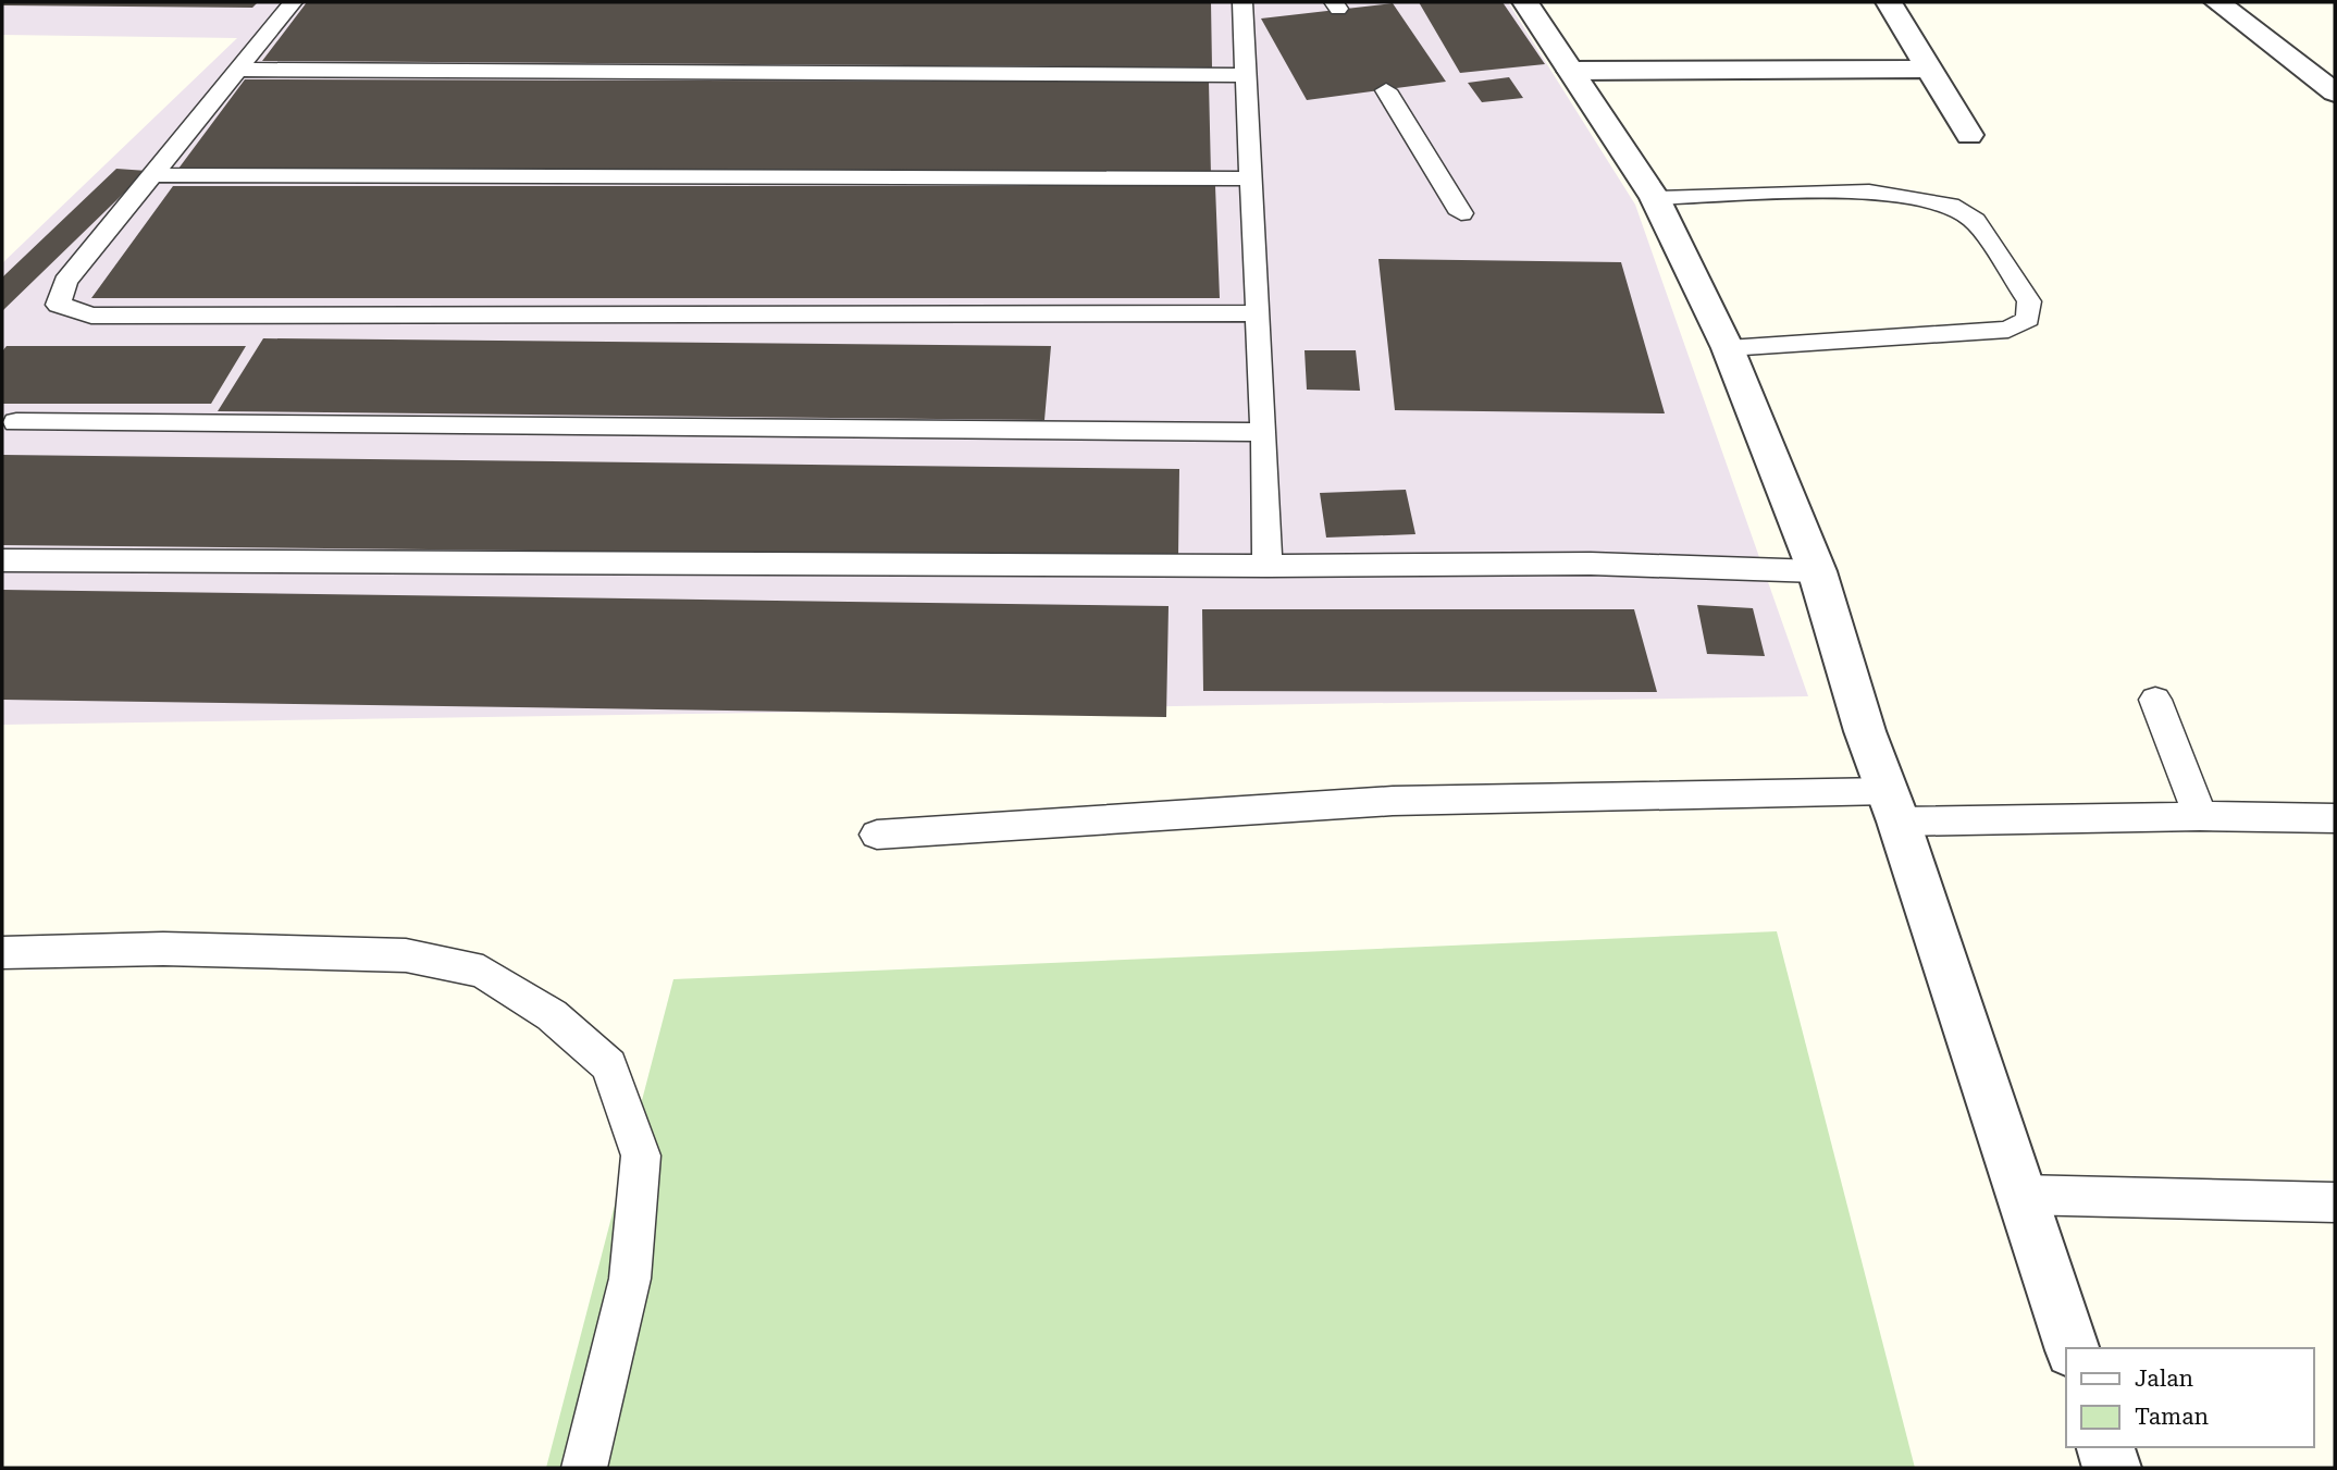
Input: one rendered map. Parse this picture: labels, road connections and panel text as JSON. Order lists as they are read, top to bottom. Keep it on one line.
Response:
{"legend":["Jalan","Taman"]}
